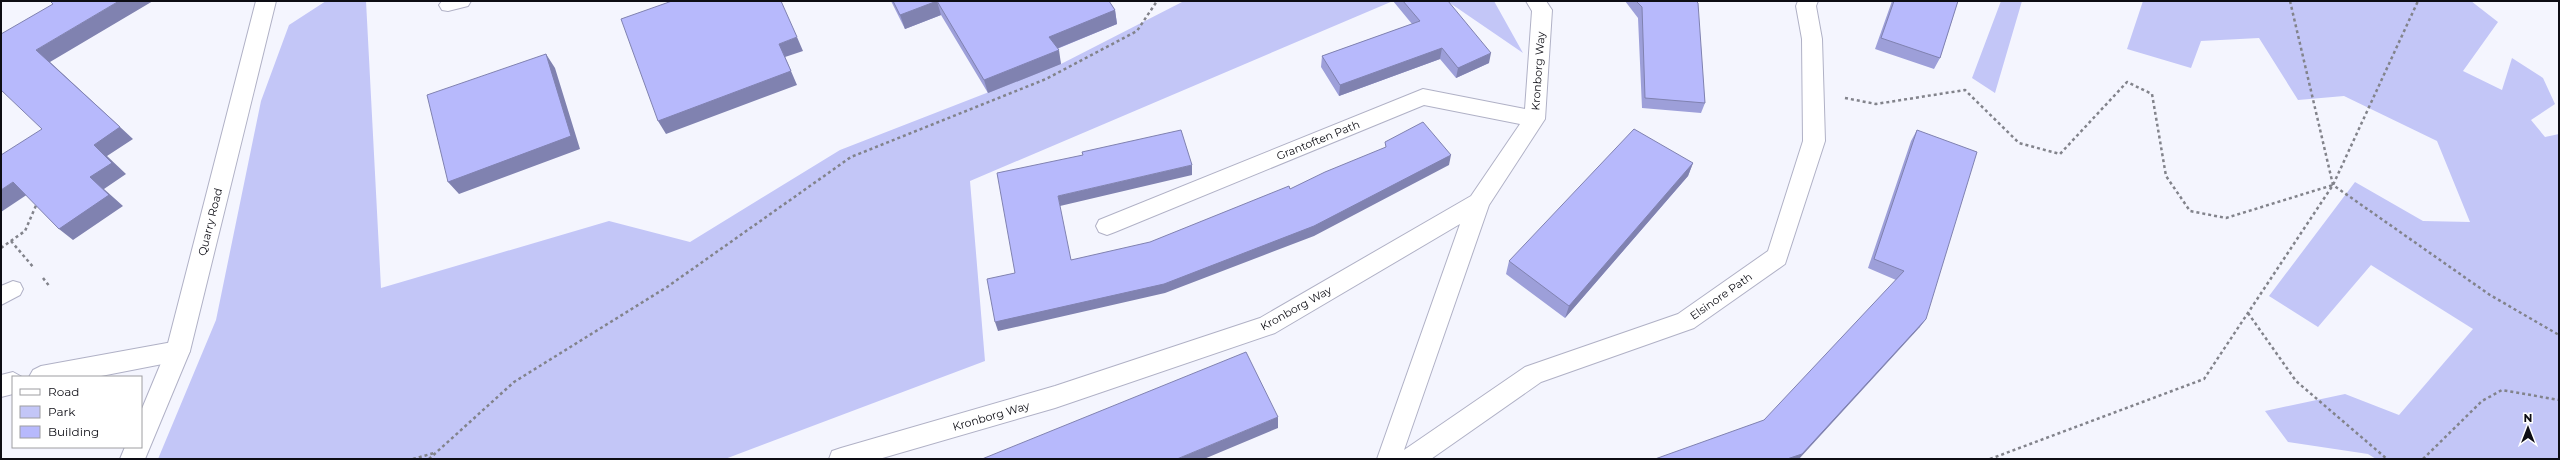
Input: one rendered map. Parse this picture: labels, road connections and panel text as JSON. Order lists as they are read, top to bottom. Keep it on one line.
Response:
{"streets":{"street":["Kronborg Way","Grantoften Path","Quarry Road","Elsinore Path"]},"crossings":[["Kronborg Way","Grantoften Path"]],"legend":["Road","Park","Building"],"north":"top"}
